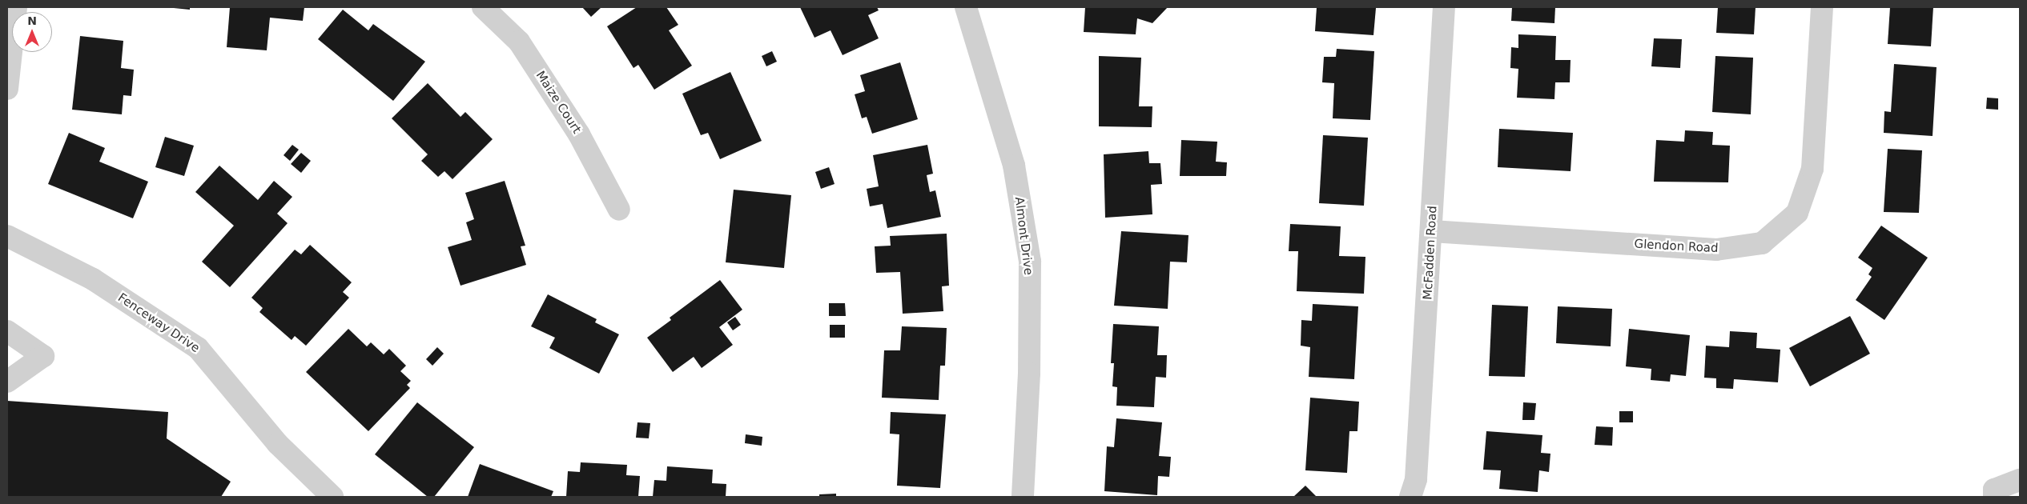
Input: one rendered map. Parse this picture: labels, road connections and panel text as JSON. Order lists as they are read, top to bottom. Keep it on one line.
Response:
{"streets":{"street":["Maize Court","Almont Drive","Glendon Road","McFadden Road","Fenceway Drive"]},"crossings":[["Glendon Road","McFadden Road"]],"north":"top"}
